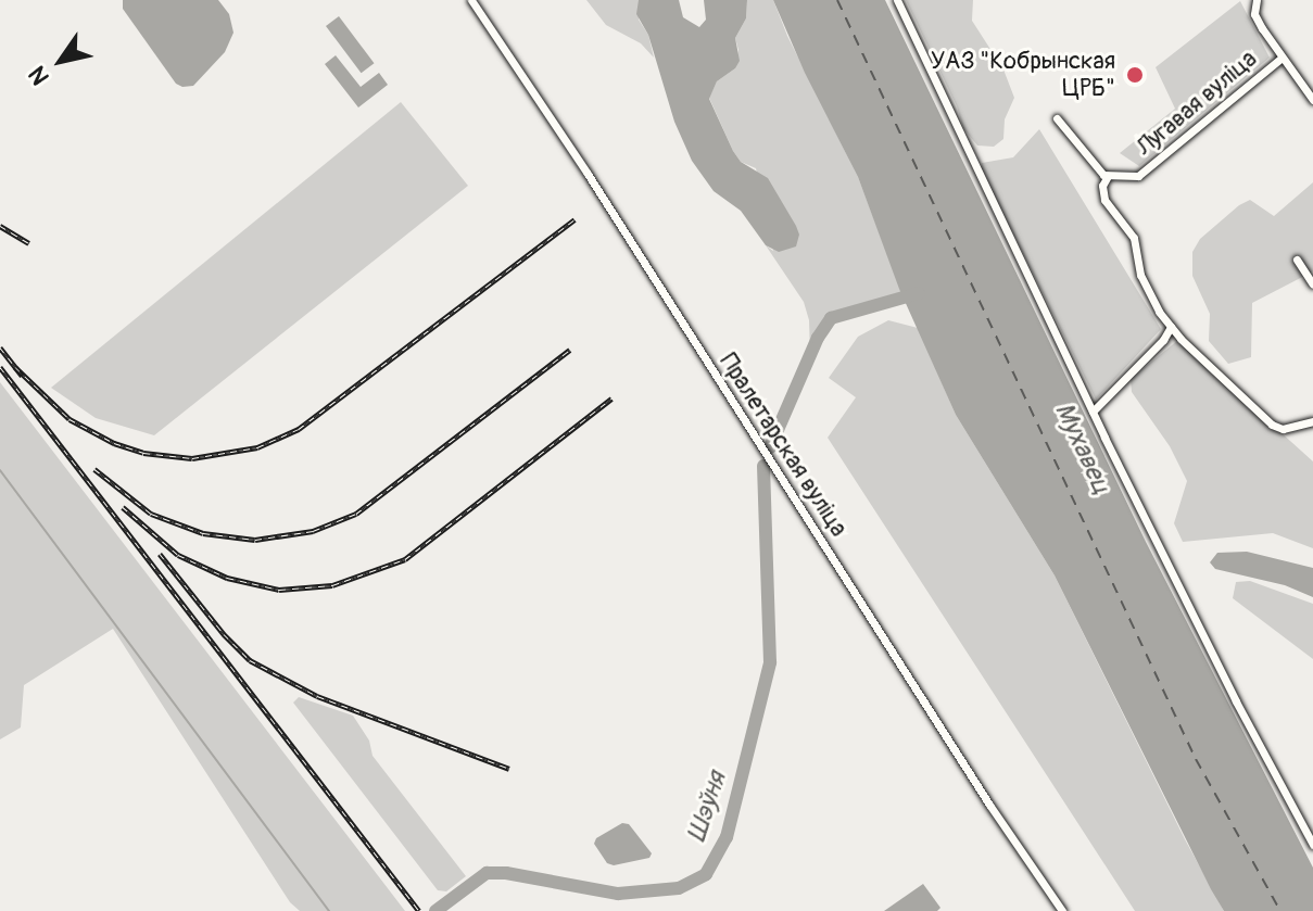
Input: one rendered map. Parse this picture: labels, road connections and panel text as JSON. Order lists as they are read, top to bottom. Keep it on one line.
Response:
{"streets":{"street":["Лугавая вуліца","Пралетарская вуліца"]},"water":["Мухавец","Шэўня"],"places":["УАЗ \"Кобрынская ЦРБ\""],"north":"bottom left"}
